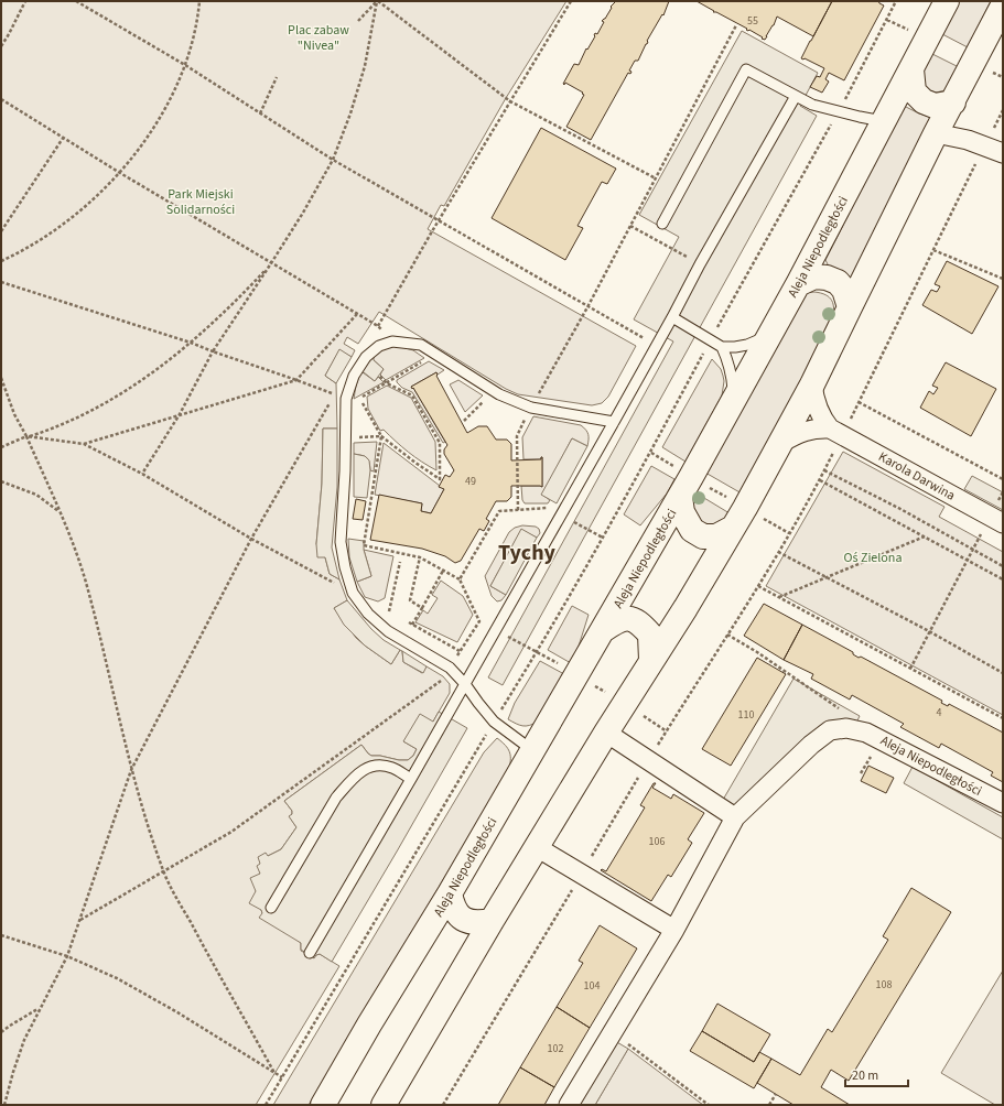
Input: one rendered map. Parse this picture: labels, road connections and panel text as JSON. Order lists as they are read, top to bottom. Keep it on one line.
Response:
{"streets":{"street":["Aleja Niepodległości","Karola Darwina"]},"districts":["Tychy"],"parks":["Plac zabaw \"Nivea\"","Park Miejski Solidarności","Oś Zielona"],"house_numbers":["55","49","4","110","106","108","104","102"],"scale_bar":"20 m"}
